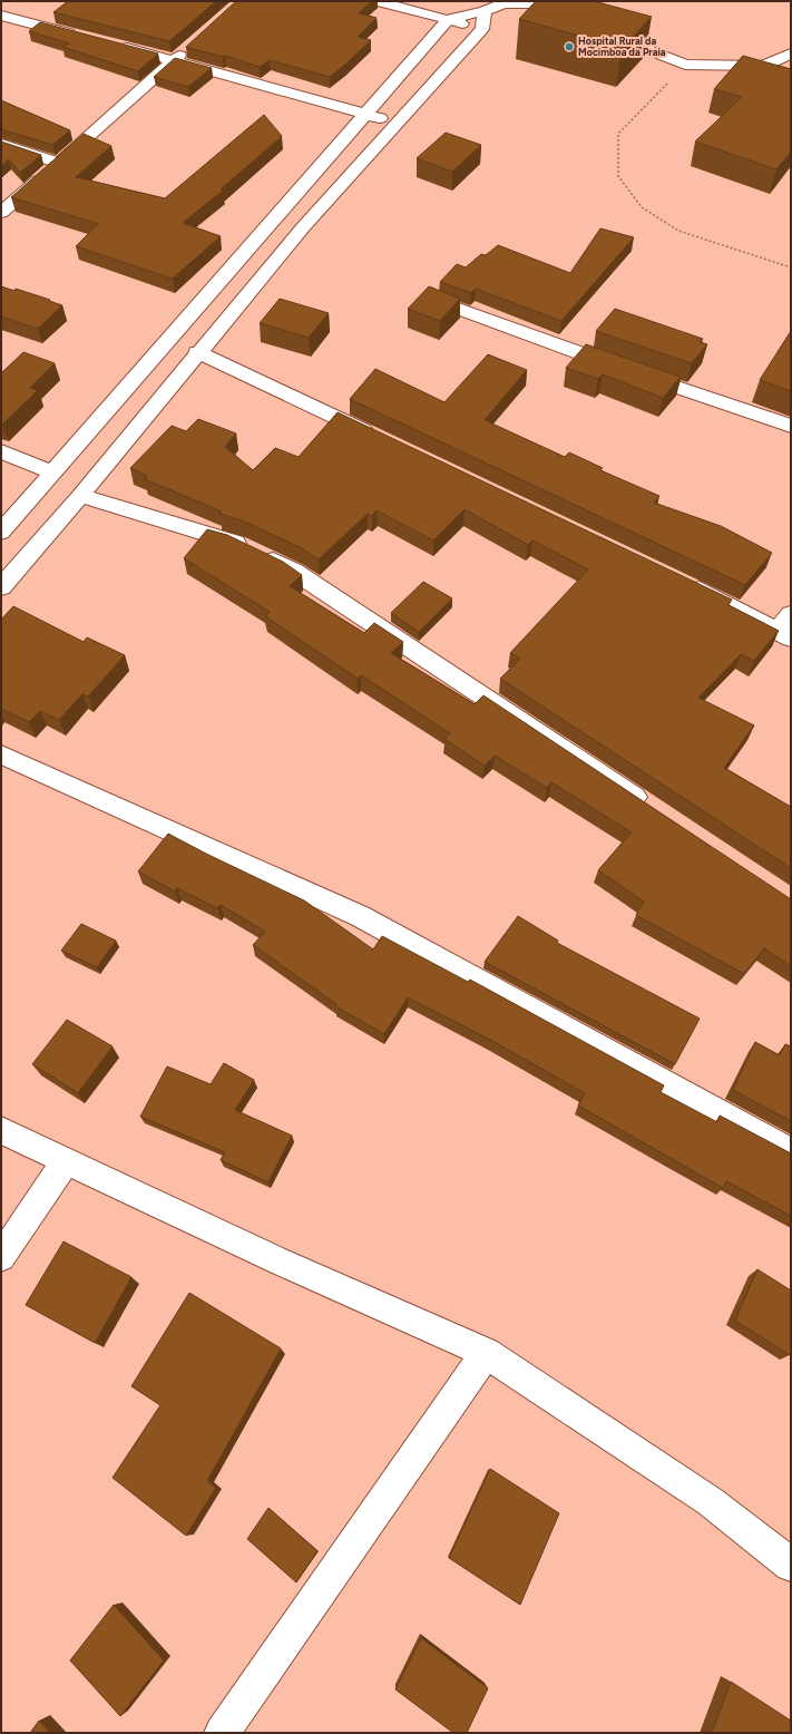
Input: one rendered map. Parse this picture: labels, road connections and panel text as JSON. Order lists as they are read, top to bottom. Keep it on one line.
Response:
{"places":["Hospital Rural da Mocimboa da Praia"]}
